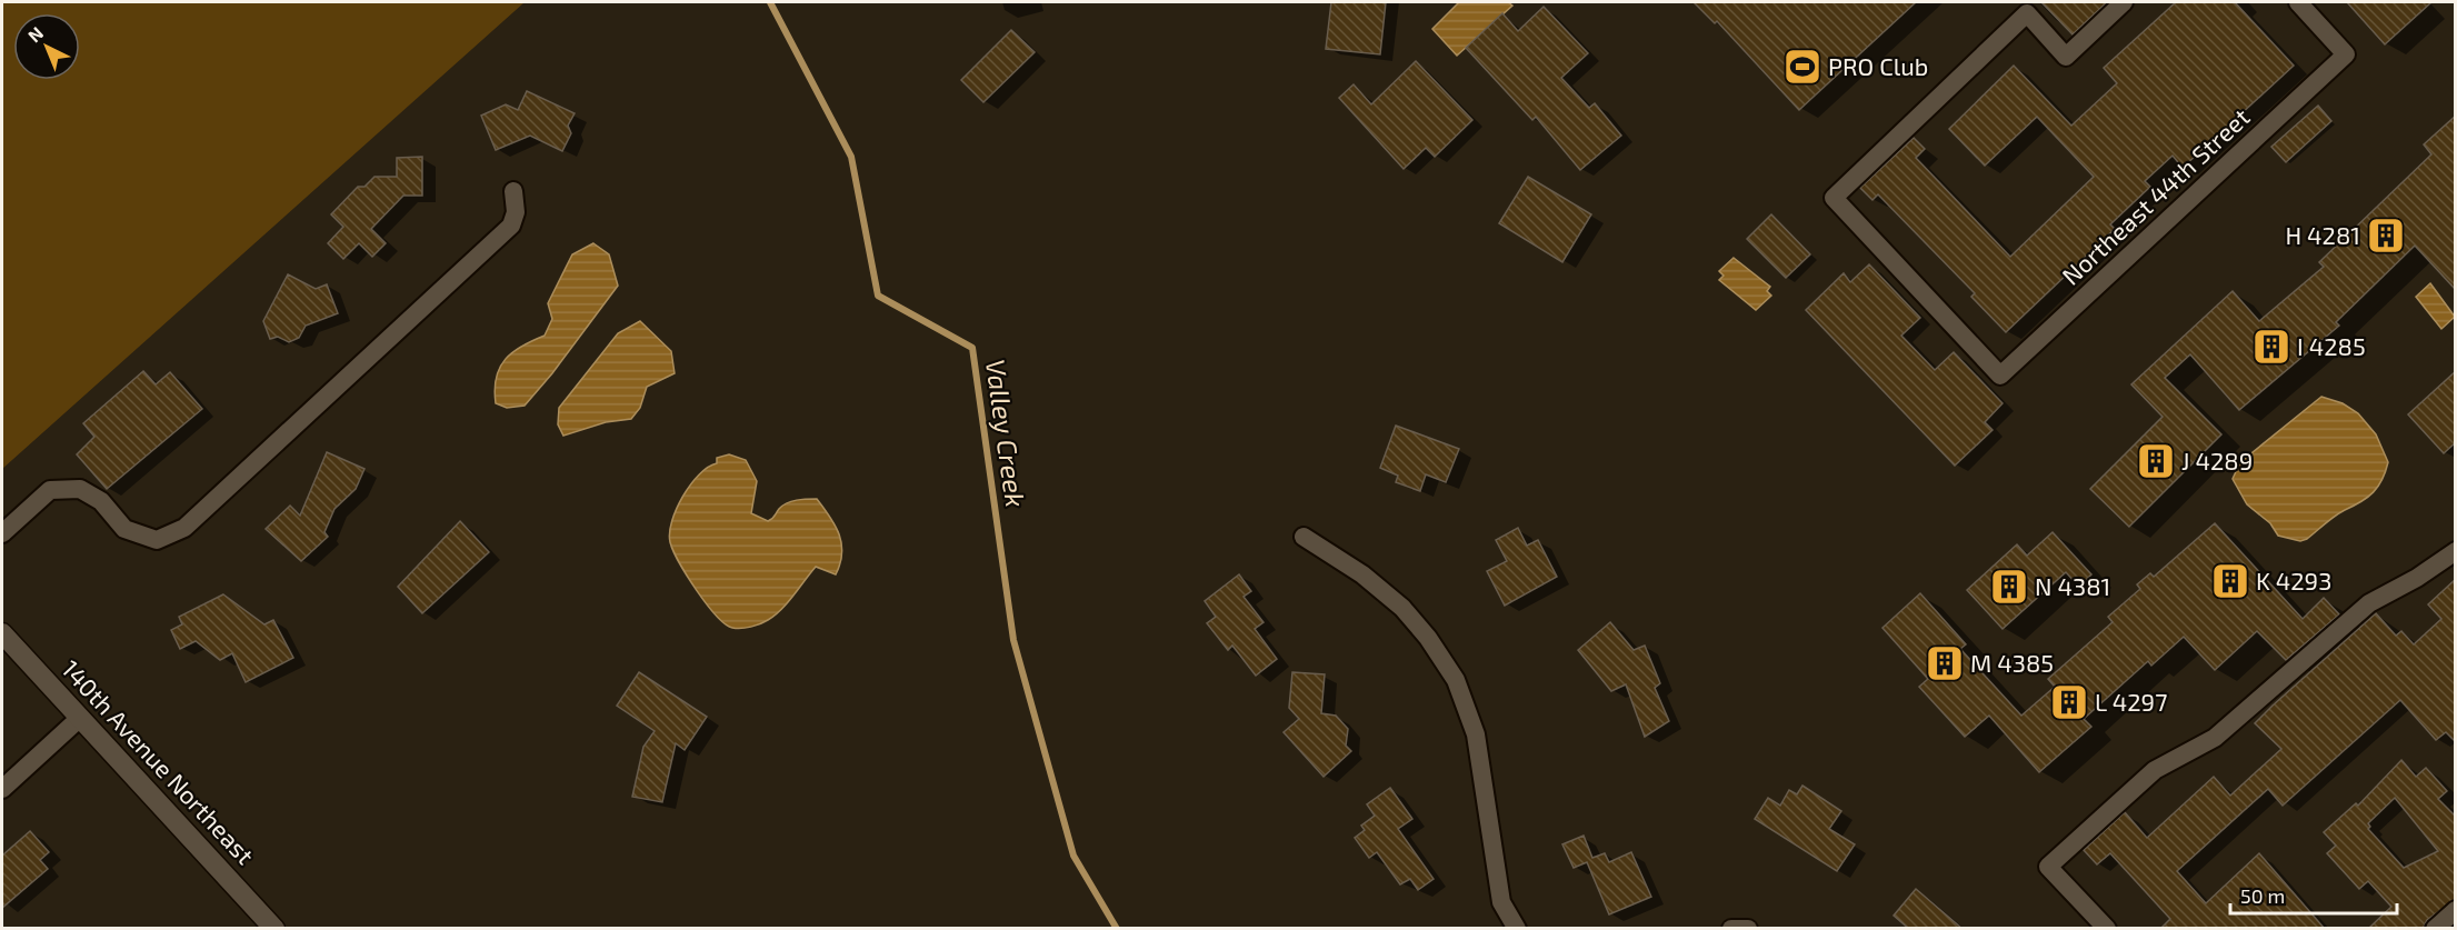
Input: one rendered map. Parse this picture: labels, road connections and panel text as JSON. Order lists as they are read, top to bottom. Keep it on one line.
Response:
{"streets":{"street":["Northeast 44th Street","140th Avenue Northeast"]},"water":["Valley Creek"],"places":{"sports":["PRO Club"],"building":["H 4281","I 4285","J 4289","K 4293","N 4381","M 4385","L 4297"]},"scale_bar":"50 m","north":"top left"}
